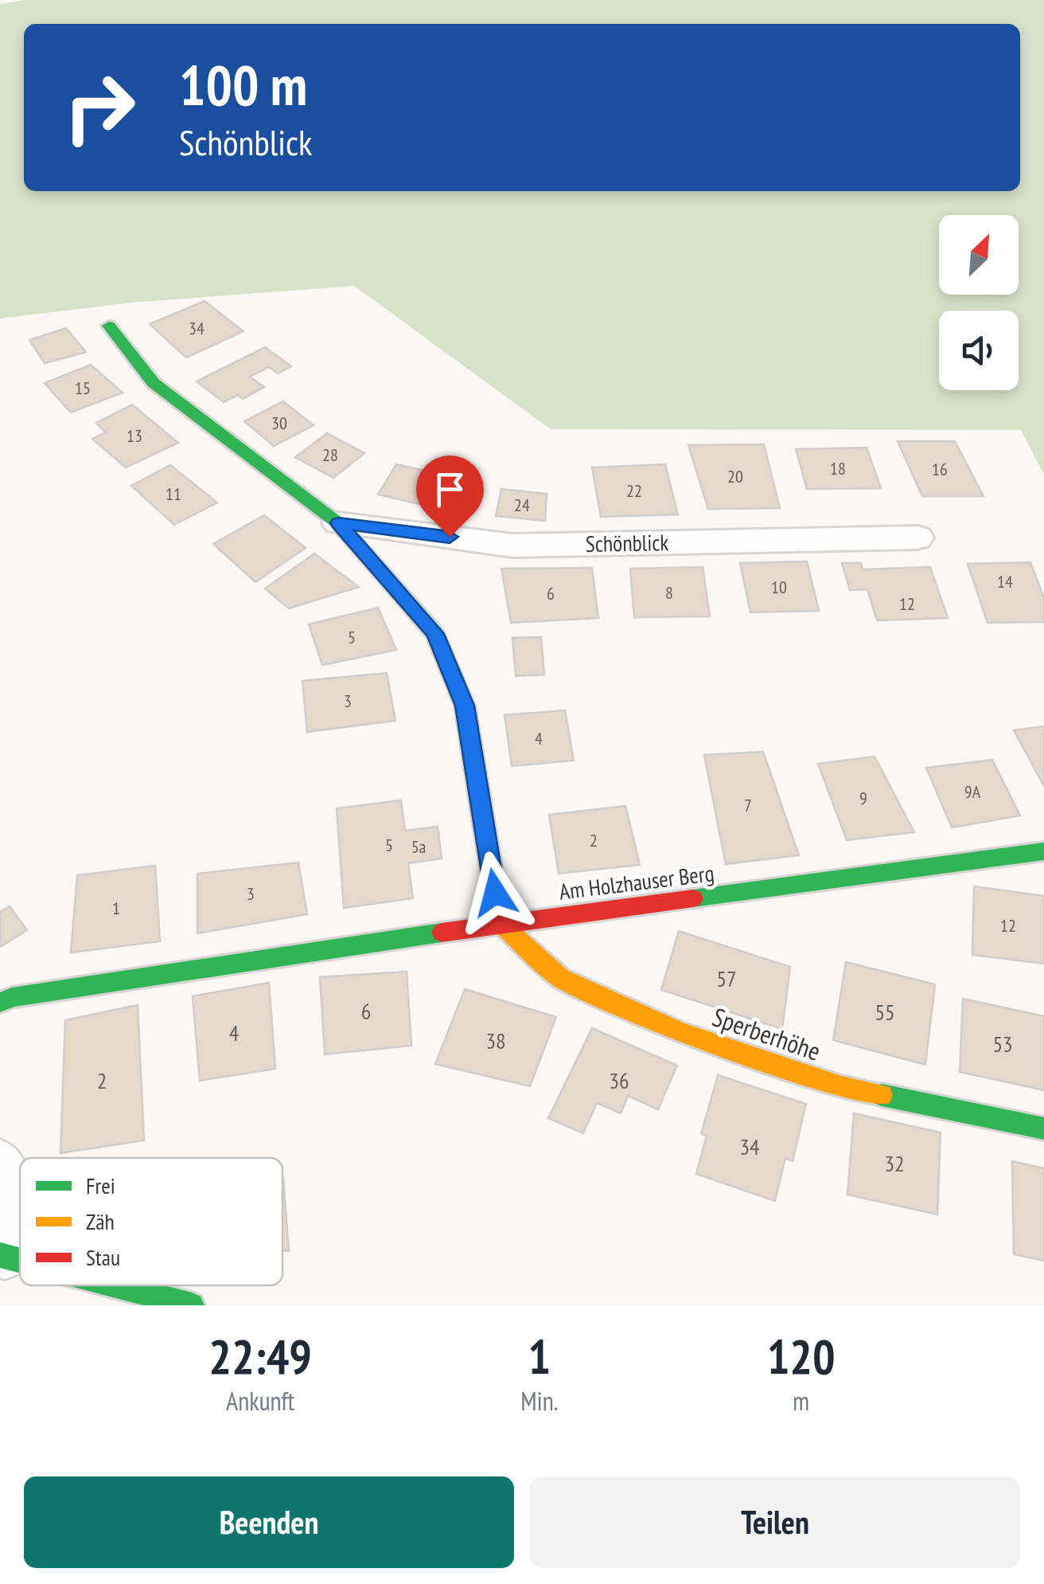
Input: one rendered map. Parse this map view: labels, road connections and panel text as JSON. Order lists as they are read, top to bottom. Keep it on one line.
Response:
{"streets":{"street":["Schönblick","Am Holzhauser Berg","Sperberhöhe"]},"crossings":[["Am Holzhauser Berg","Sperberhöhe"]],"house_numbers":["34","15","30","13","28","18","16","20","22","11","24","14","10","8","6","12","5","3","4","9A","9","7","2","5","5a","3","1","12","57","6","55","4","38","53","2","36","34","32"],"legend":["Frei","Zäh","Stau"],"north":"top right","page":{"turn":["100 m","Schönblick"],"eta":["22:49","Ankunft","1","Min.","120","m"],"buttons":["Beenden","Teilen"]}}
